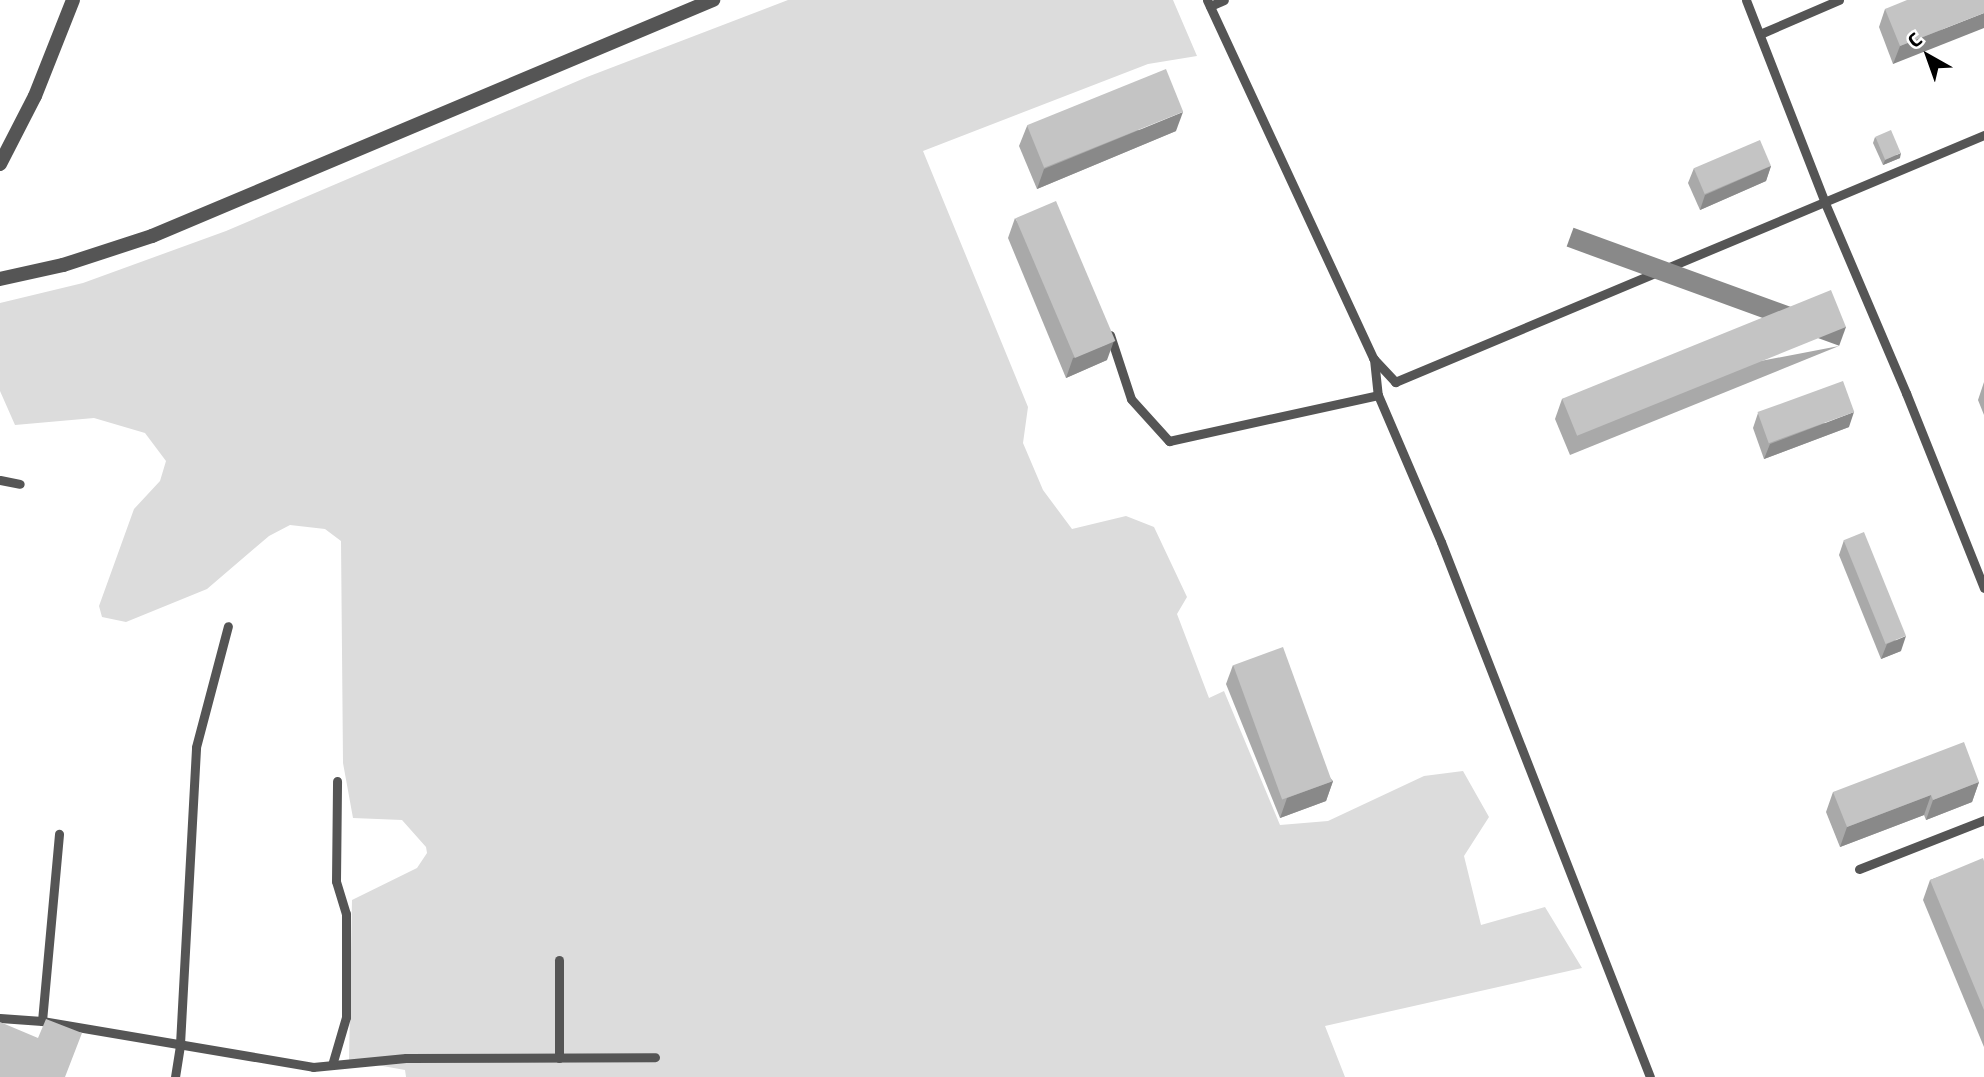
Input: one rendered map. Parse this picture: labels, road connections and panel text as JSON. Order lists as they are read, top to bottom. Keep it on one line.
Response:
{"north":"top left"}
